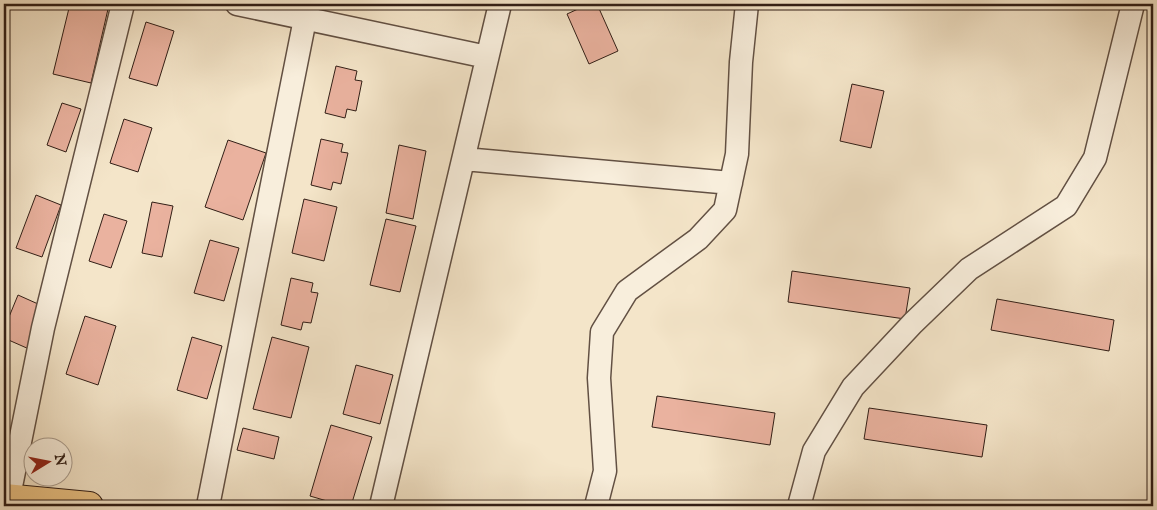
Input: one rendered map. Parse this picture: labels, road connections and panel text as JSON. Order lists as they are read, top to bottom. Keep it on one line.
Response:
{"north":"right"}
